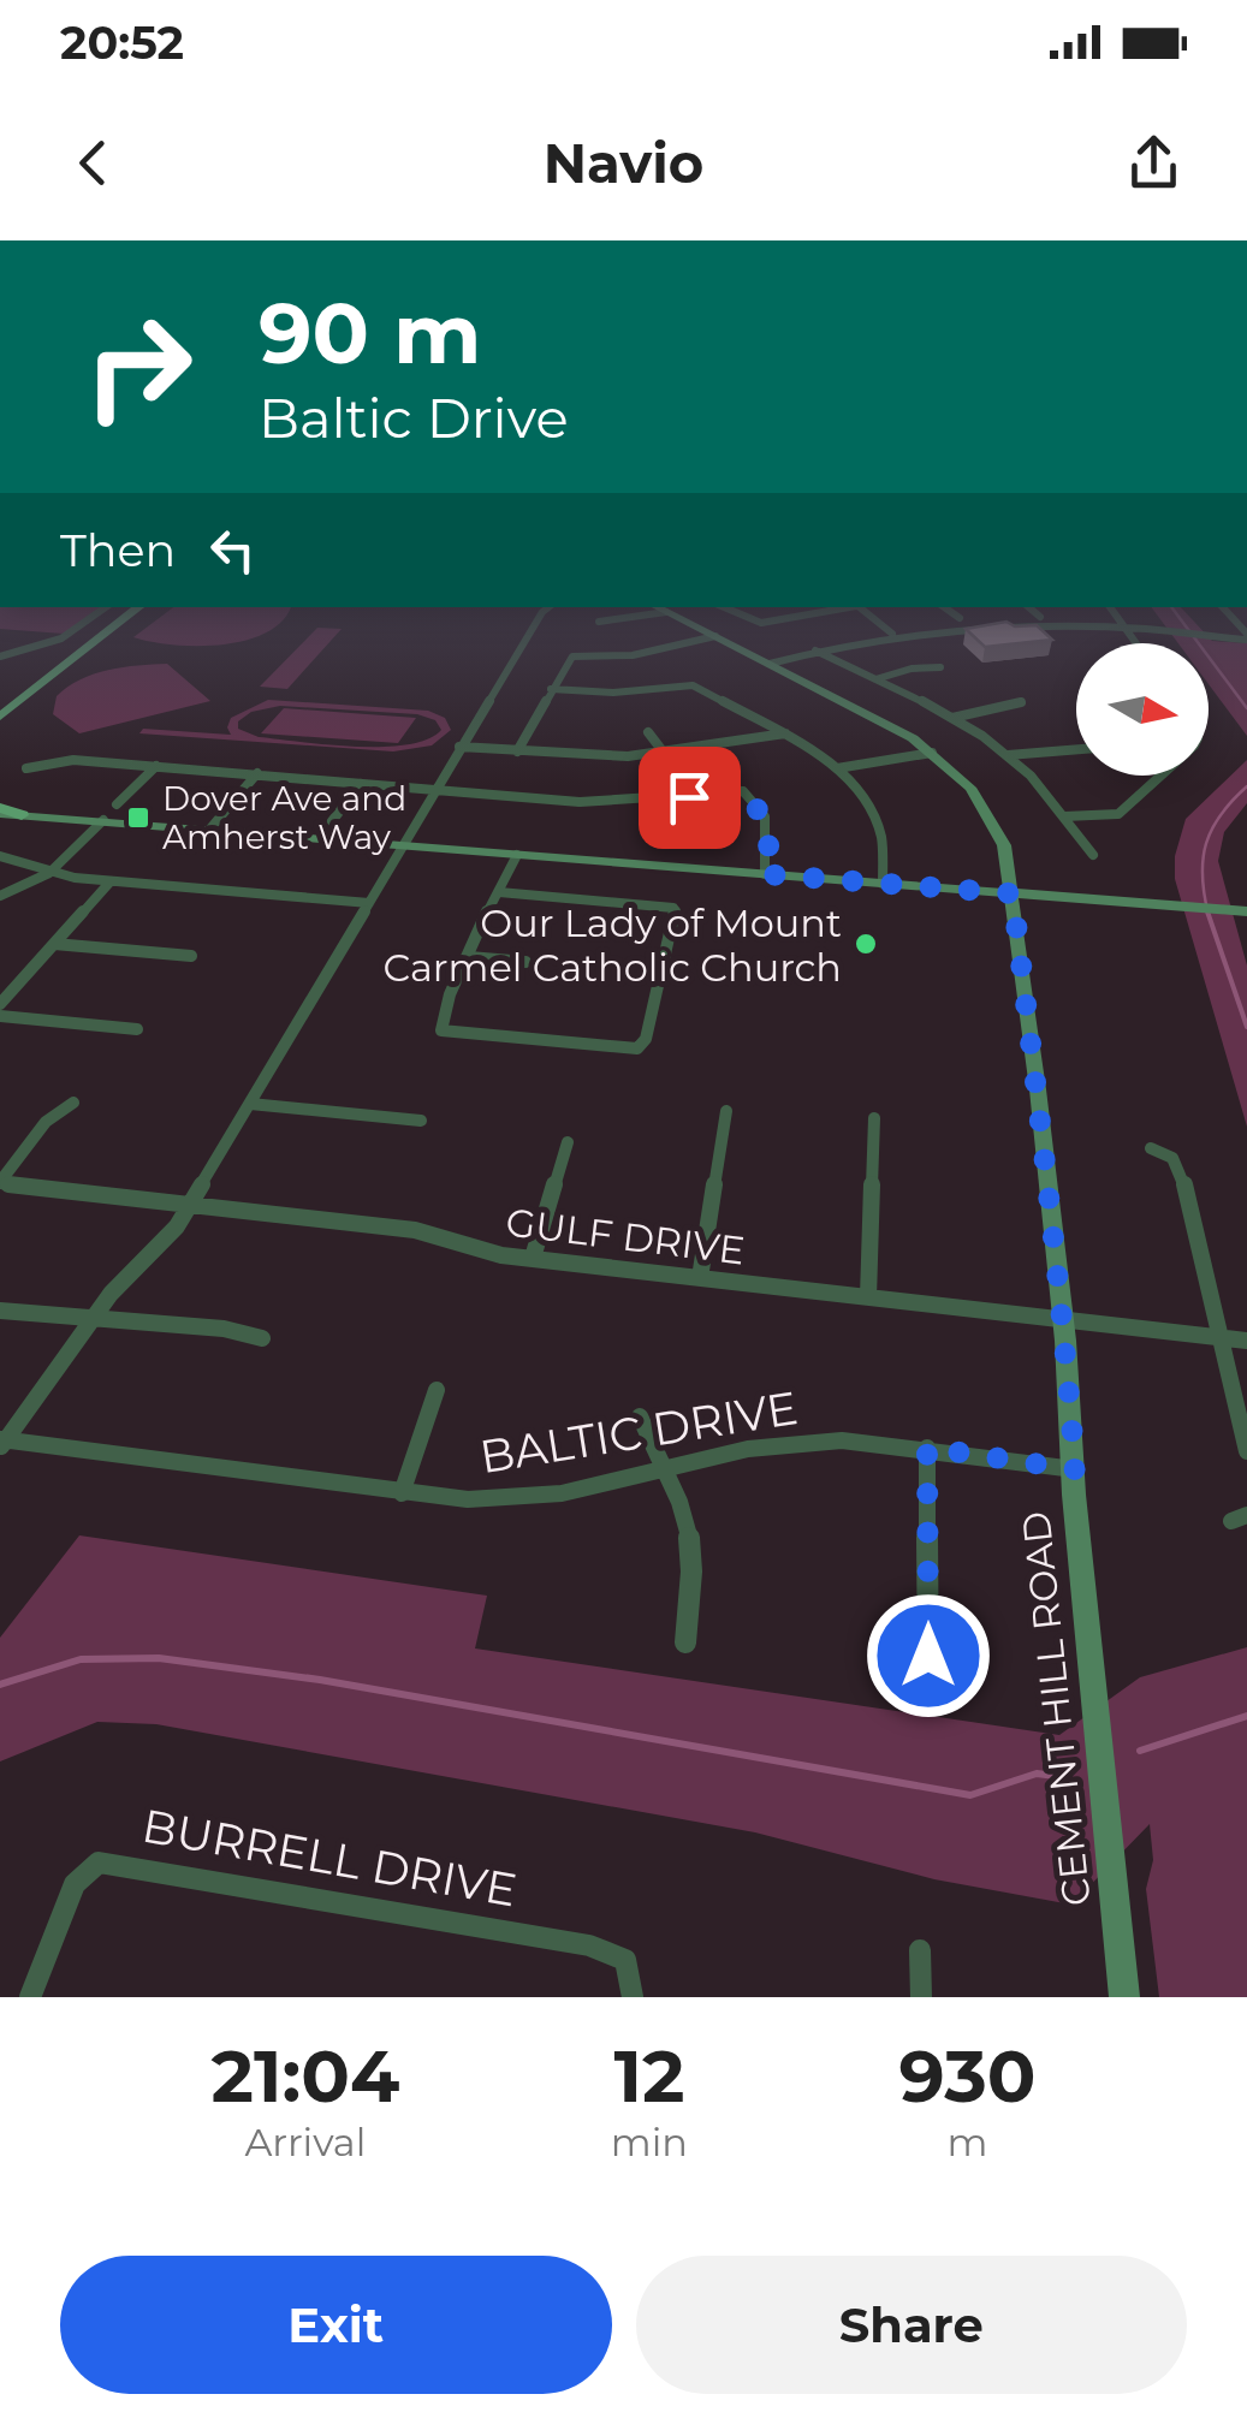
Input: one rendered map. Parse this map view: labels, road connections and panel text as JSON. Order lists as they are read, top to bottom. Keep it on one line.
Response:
{"streets":{"street":["GULF DRIVE","BALTIC DRIVE","CEMENT HILL ROAD","BURRELL DRIVE"]},"crossings":[["GULF DRIVE","CEMENT HILL ROAD"],["BALTIC DRIVE","CEMENT HILL ROAD"]],"places":{"transit":["Dover Ave and Amherst Way"],"other":["Our Lady of Mount Carmel Catholic Church"]},"north":"right","page":{"status":"20:52","header":"Navio","turn":["90 m","Baltic Drive"],"then":"Then","eta":["21:04","Arrival","12","min","930","m"],"buttons":["Exit","Share"]}}
